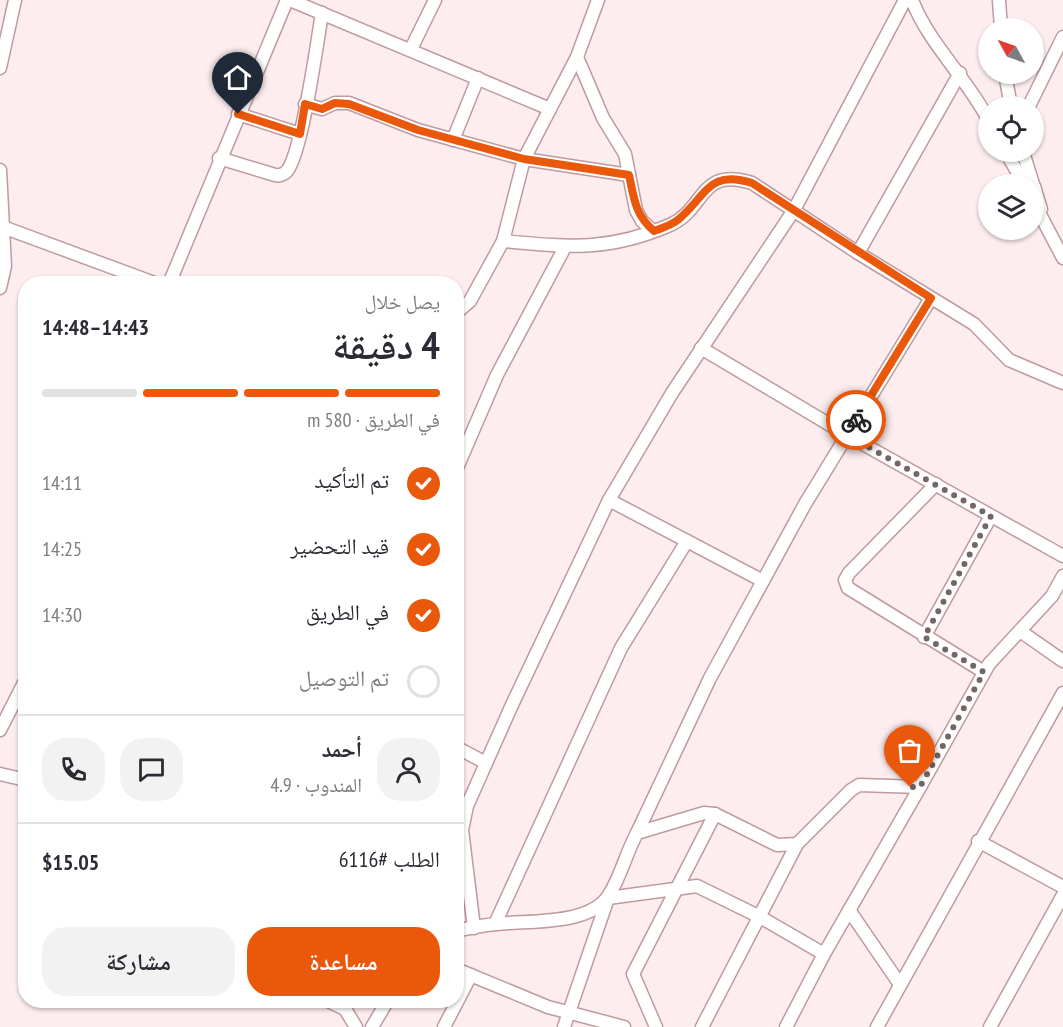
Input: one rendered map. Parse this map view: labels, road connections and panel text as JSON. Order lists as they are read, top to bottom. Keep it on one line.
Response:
{"north":"top left","page":{"heading":["4 دقيقة","يصل خلال","14:43–14:48"],"panel":["أحمد","المندوب · 4.9","الطلب #6116","$15.05"],"bar":"في الطريق · 580 m","list":[["تم التأكيد","14:11"],["قيد التحضير","14:25"],["في الطريق","14:30"],"تم التوصيل"],"buttons":["مساعدة","مشاركة"]}}
